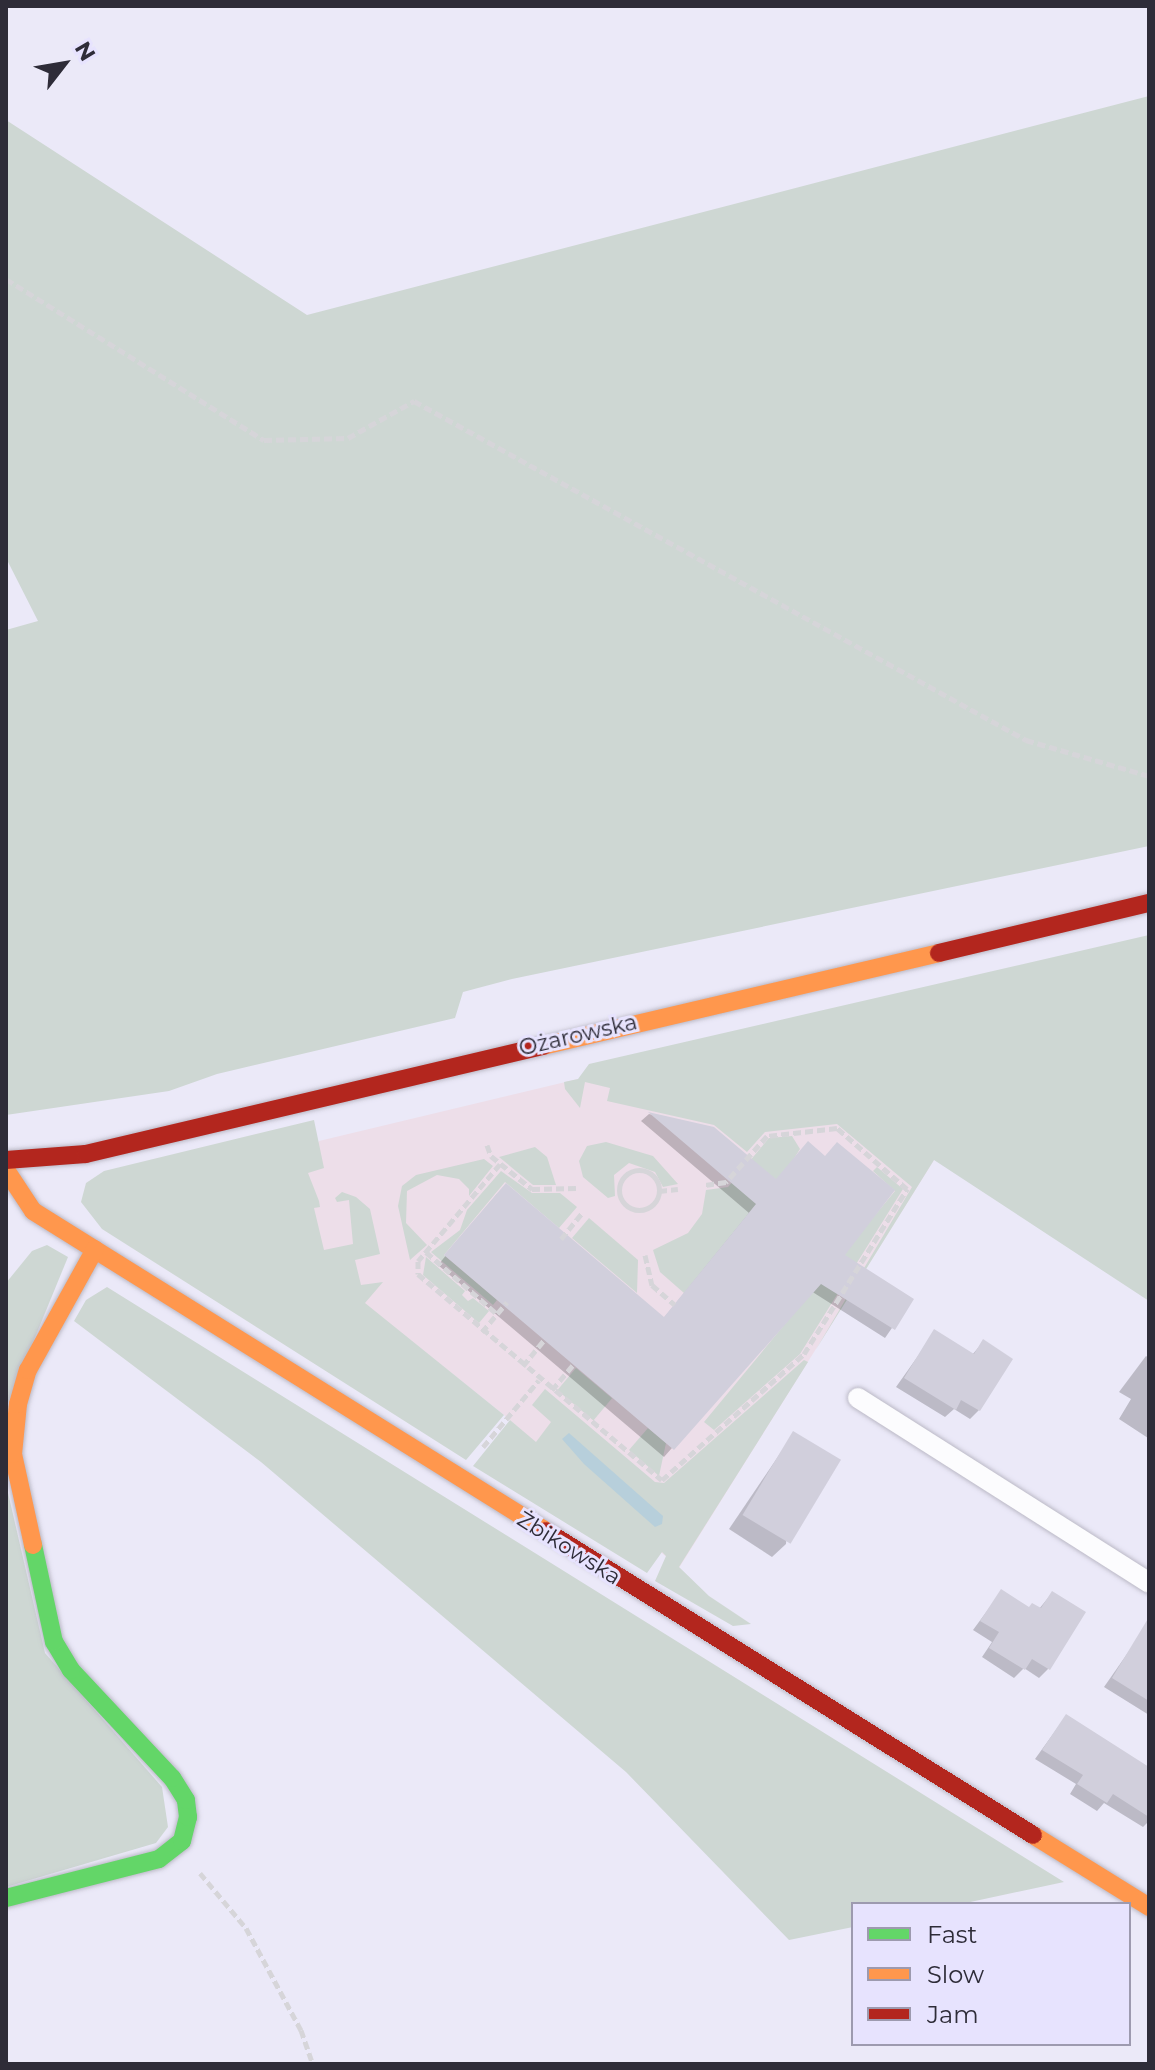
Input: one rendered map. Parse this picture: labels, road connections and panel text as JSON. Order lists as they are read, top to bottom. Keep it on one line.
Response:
{"streets":{"street":["Ożarowska","Żbikowska"]},"legend":["Fast","Slow","Jam"],"north":"top right"}
